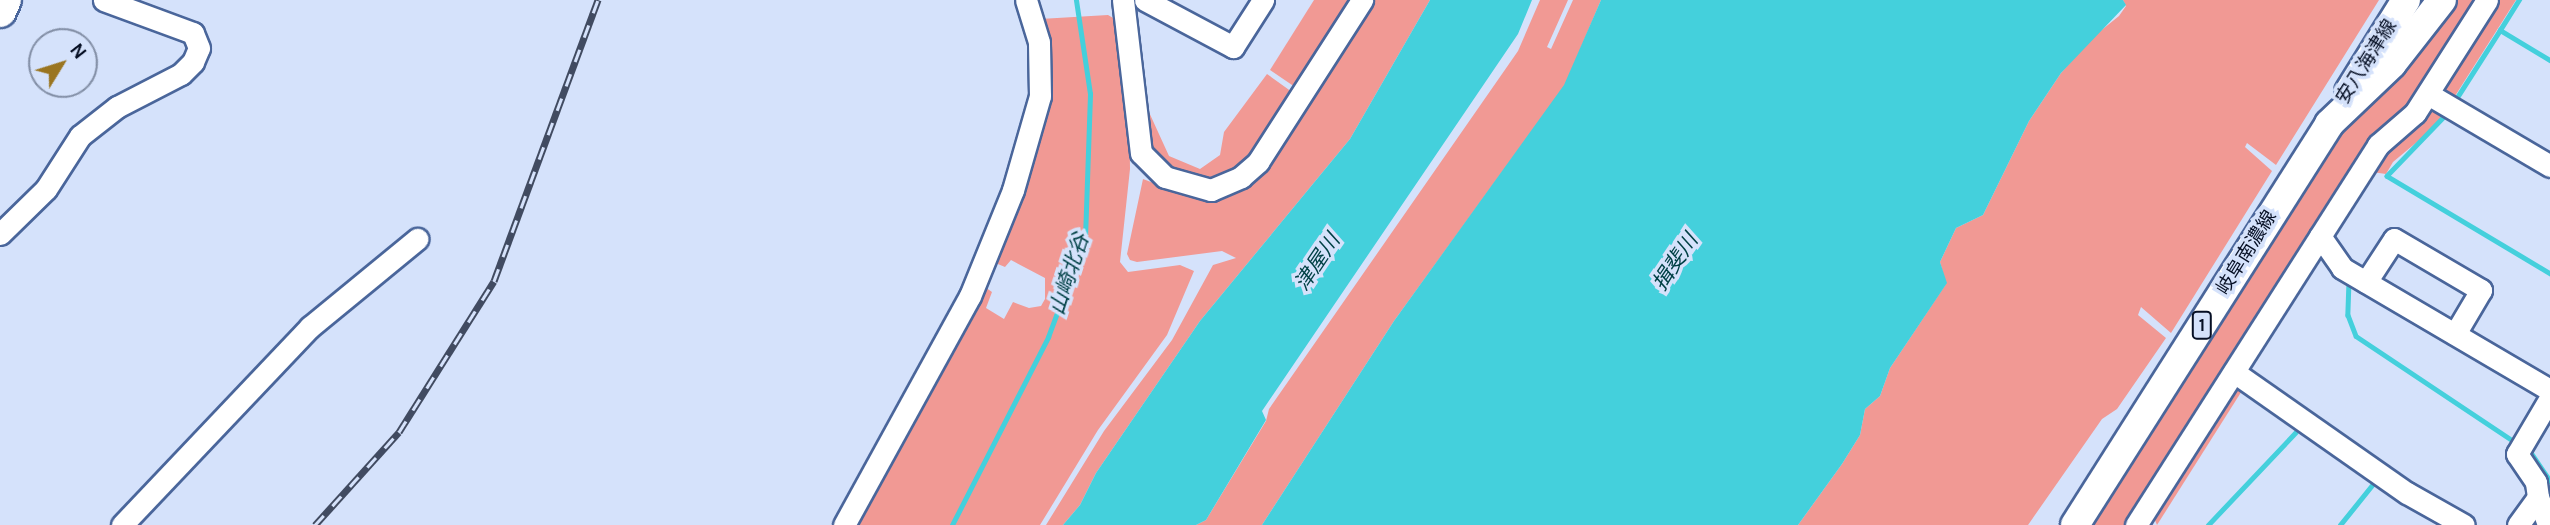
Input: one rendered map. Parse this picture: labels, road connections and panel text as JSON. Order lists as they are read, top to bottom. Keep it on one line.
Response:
{"streets":{"main road":["安八海津線","岐阜南濃線","1"]},"crossings":[["安八海津線","岐阜南濃線"]],"water":["津屋川","揖斐川","山崎北谷"],"north":"top right"}
